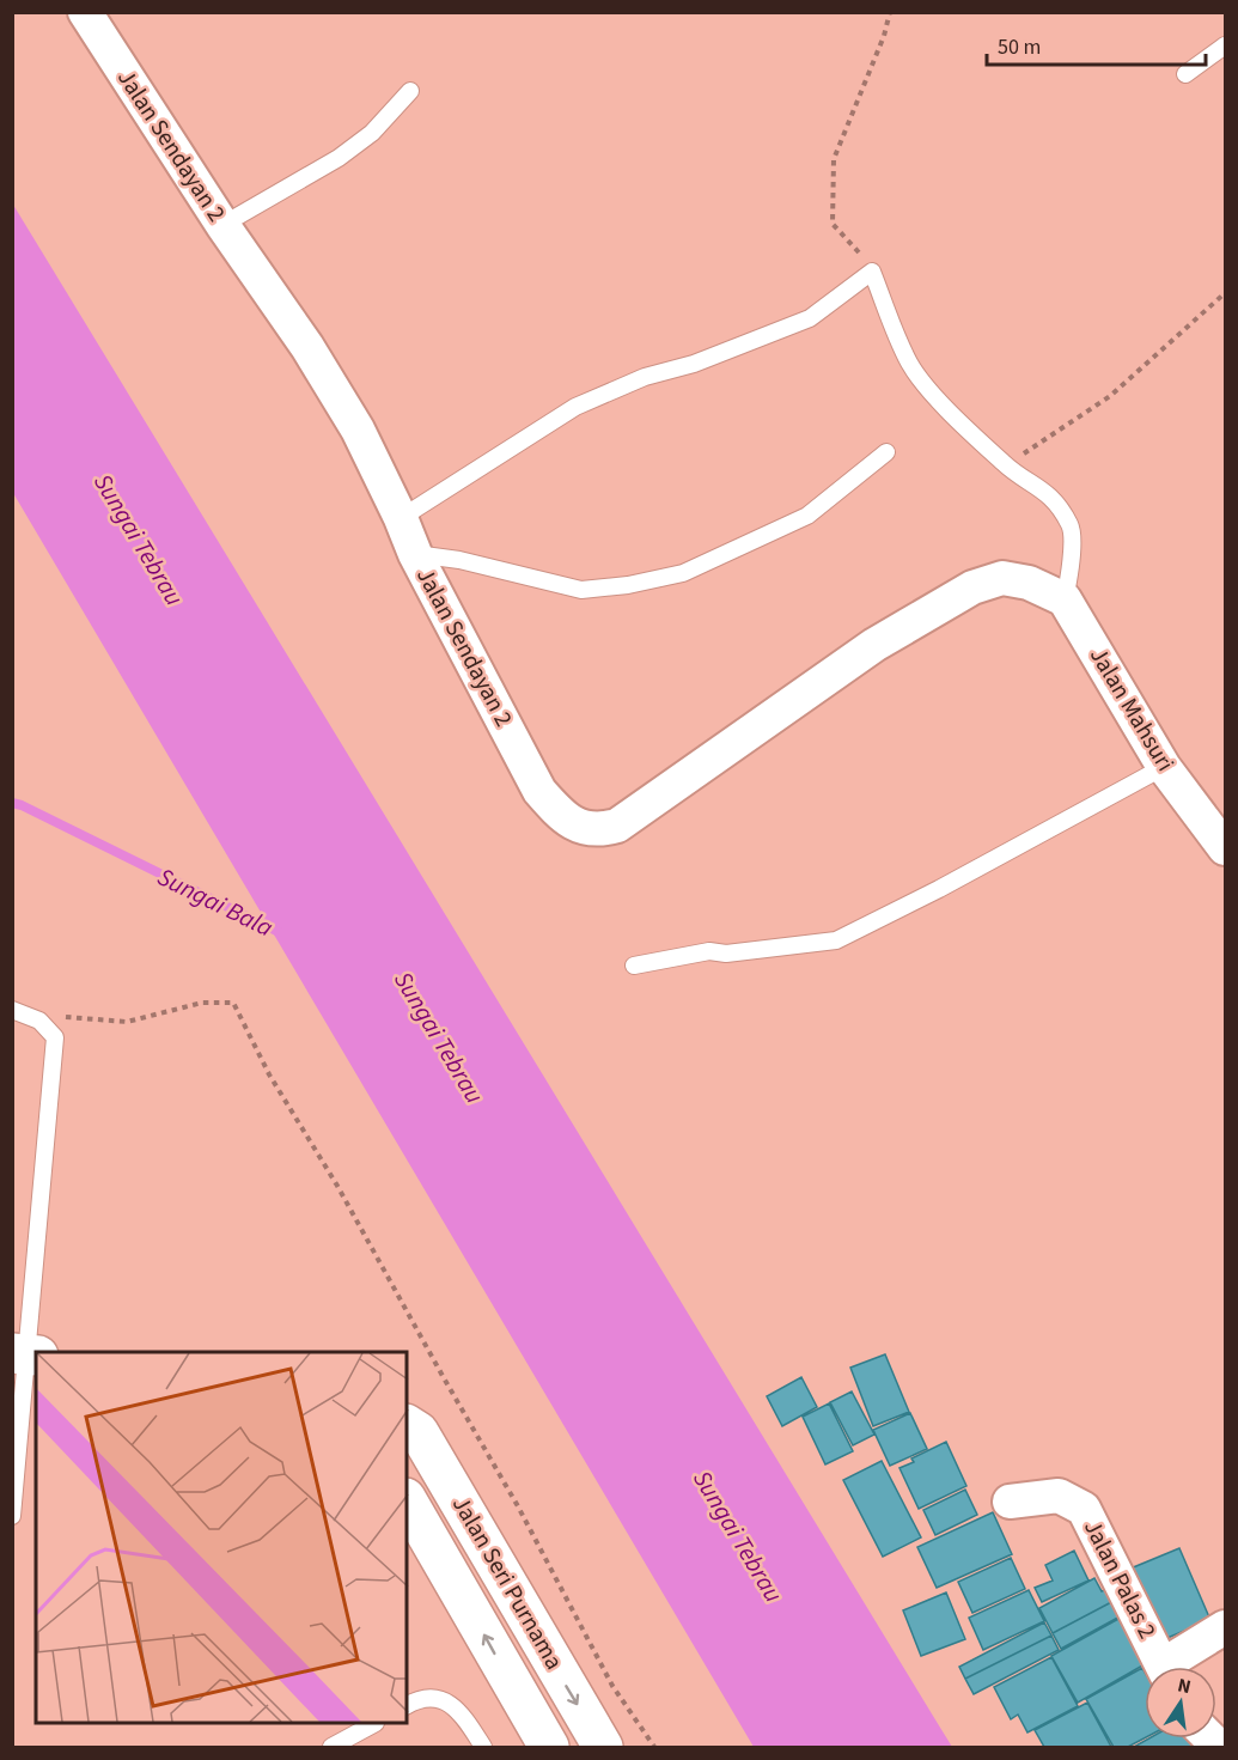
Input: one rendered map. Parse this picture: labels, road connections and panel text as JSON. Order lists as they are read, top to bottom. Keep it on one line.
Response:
{"streets":{"street":["Jalan Sendayan 2","Jalan Mahsuri","Jalan Palas 2","Jalan Seri Purnama"]},"crossings":[["Jalan Sendayan 2","Jalan Mahsuri"]],"water":["Sungai Tebrau","Sungai Bala"],"scale_bar":"50 m","north":"top"}
